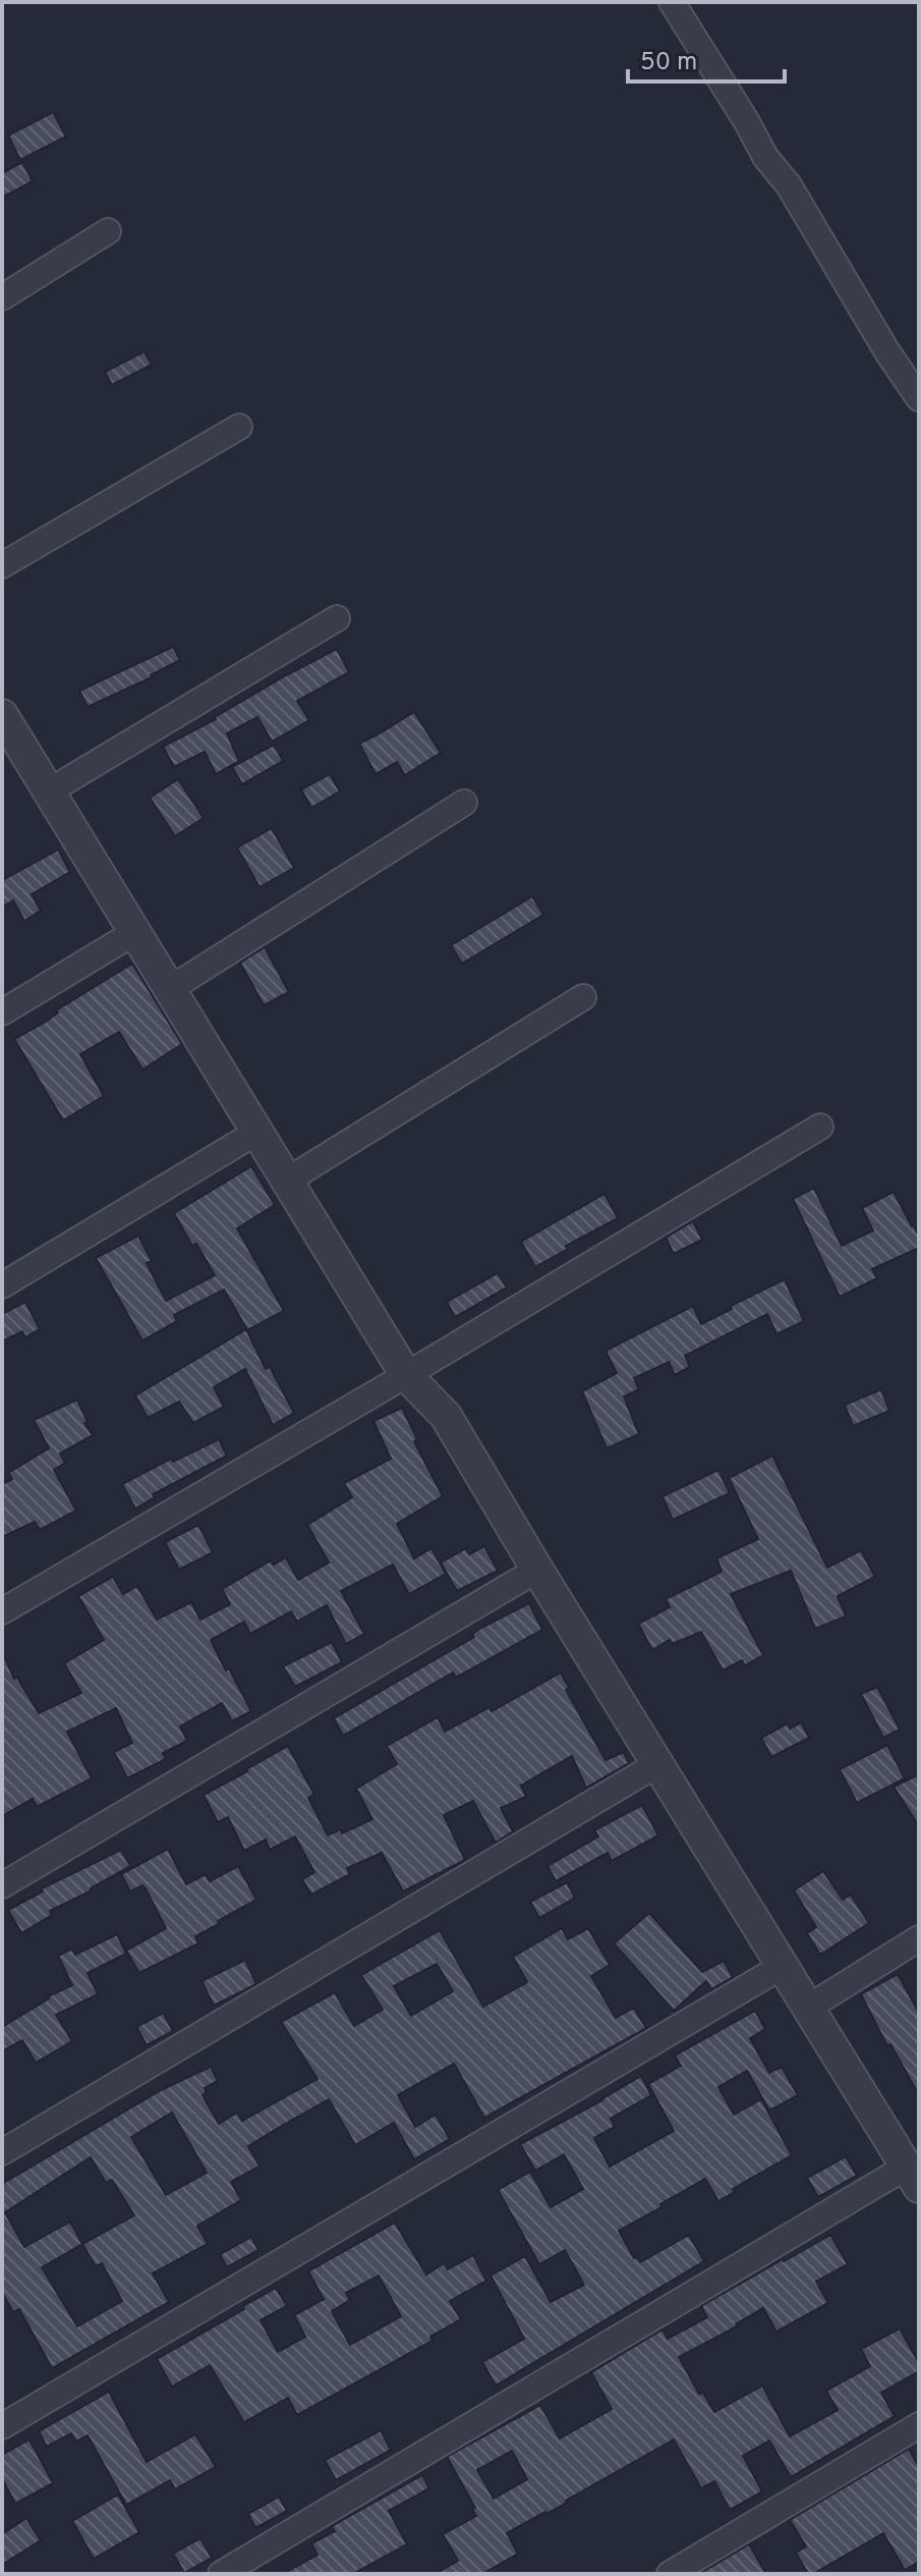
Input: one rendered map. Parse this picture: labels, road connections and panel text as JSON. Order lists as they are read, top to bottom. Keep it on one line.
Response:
{"scale_bar":"50 m"}
